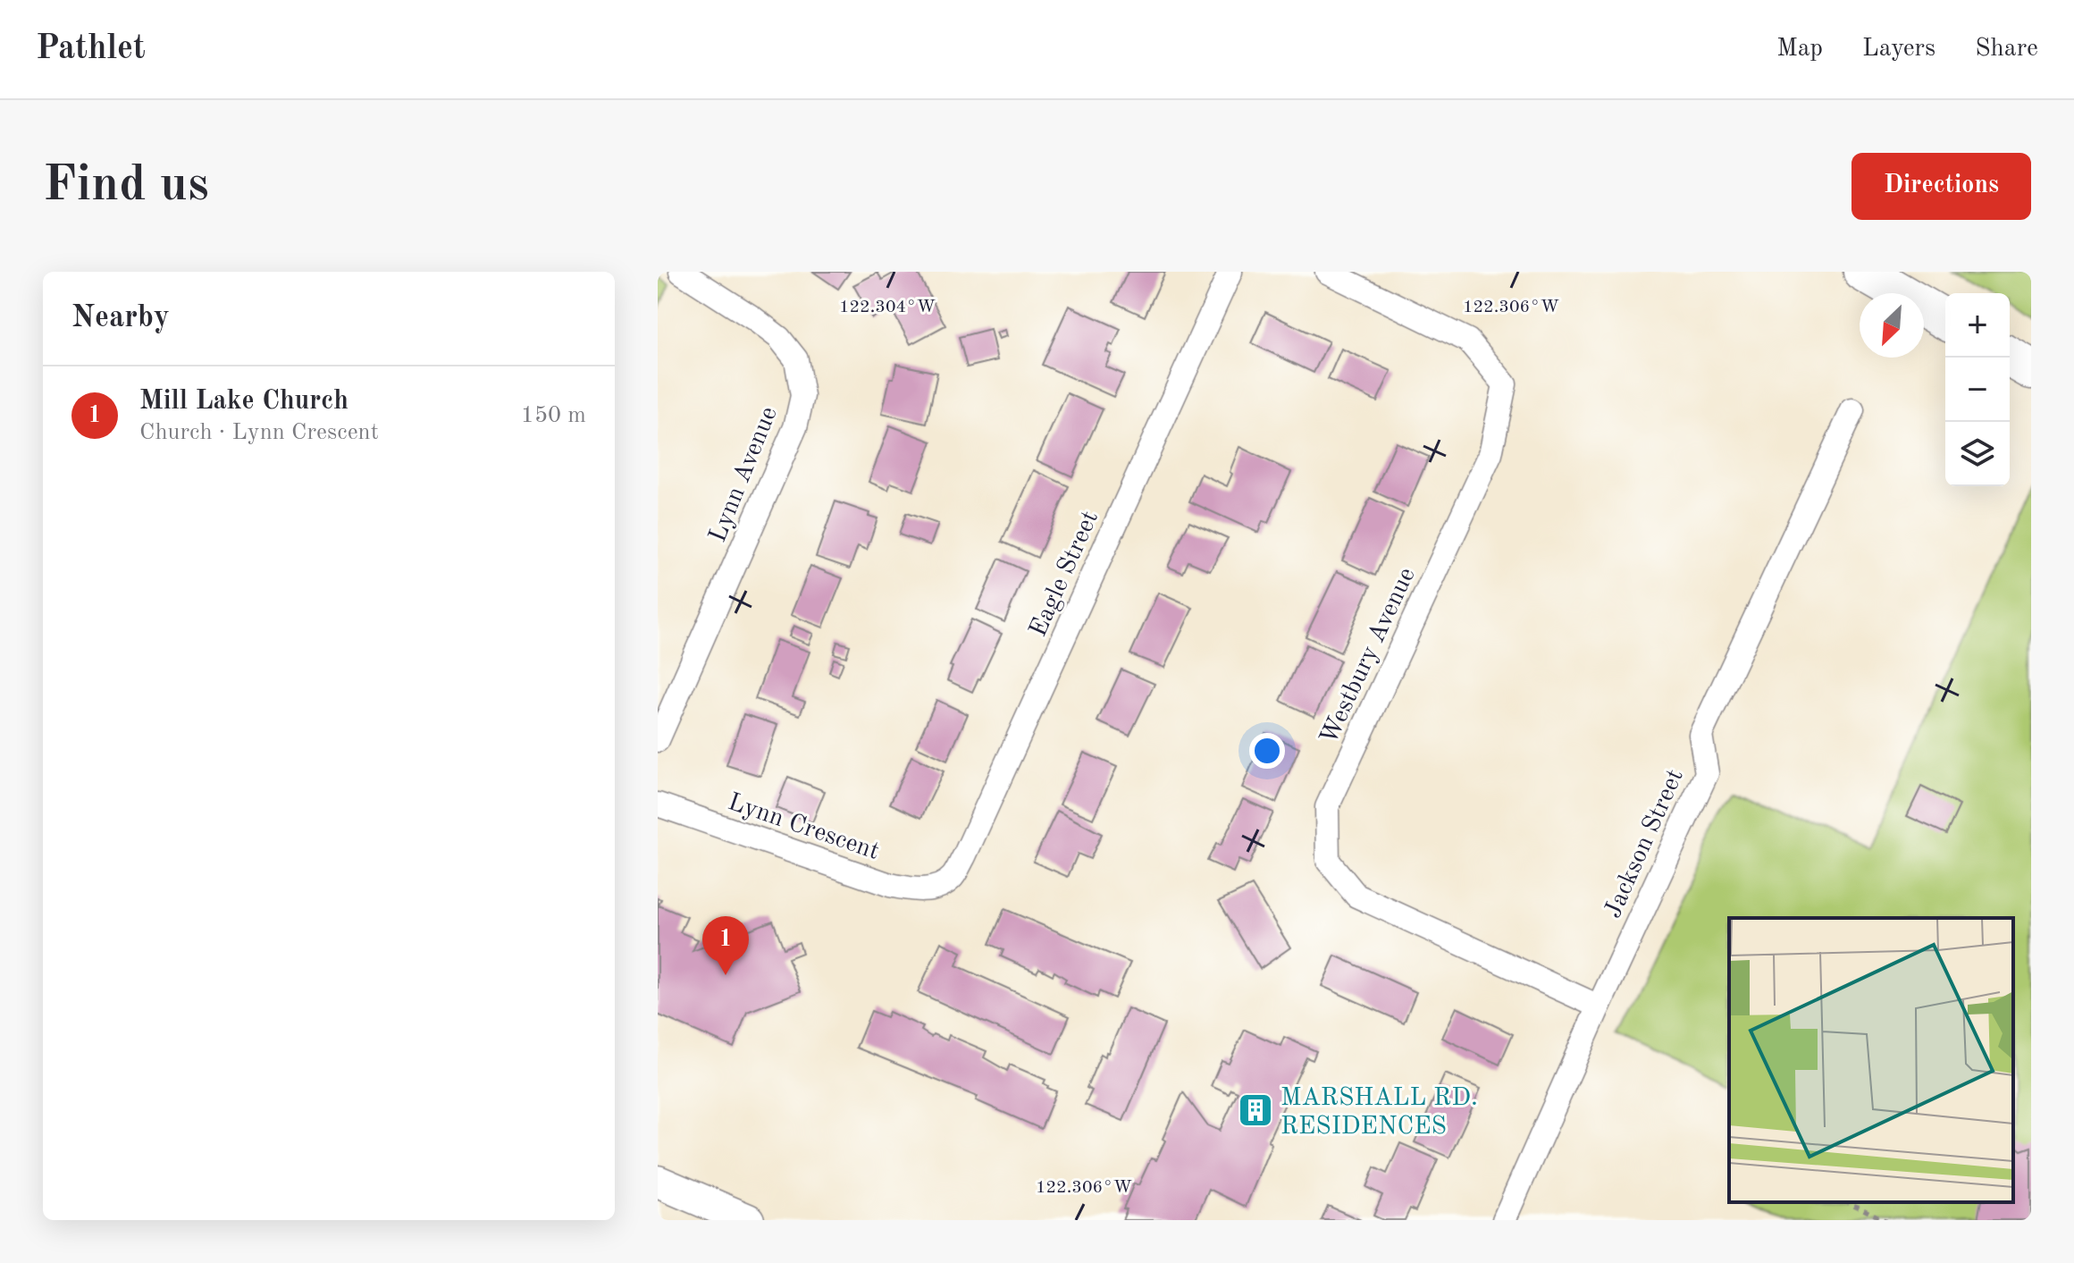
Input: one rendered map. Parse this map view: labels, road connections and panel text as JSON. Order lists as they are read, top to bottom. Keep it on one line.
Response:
{"streets":{"street":["Lynn Avenue","Eagle Street","Westbury Avenue","Lynn Crescent","Jackson Street"]},"crossings":[["Eagle Street","Lynn Crescent"],["Westbury Avenue","Jackson Street"]],"places":{"building":["MARSHALL RD. RESIDENCES"]},"north":"bottom left","page":{"header":"Pathlet","nav":["Map","Layers","Share"],"buttons":"Directions","title":"Find us","heading":"Nearby","map_buttons":["+","−"],"list":[{"mark":"1","name":"Mill Lake Church","note":"Church · Lynn Crescent","value":"150 m"}],"pins":"1"},"coordinates":["122.304°W","122.306°W"]}
